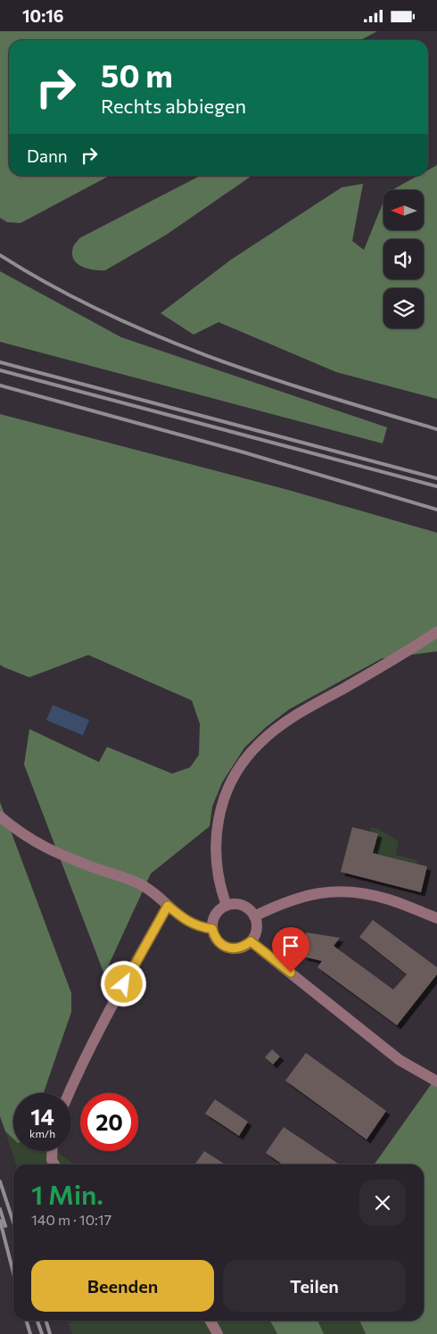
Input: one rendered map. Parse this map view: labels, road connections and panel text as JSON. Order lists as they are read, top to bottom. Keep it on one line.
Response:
{"north":"left","page":{"status":"10:16","turn":["50 m","Rechts abbiegen"],"then":"Dann","speed":"14 km/h","limit":"20","heading":["1 Min.","140 m · 10:17"],"buttons":["Beenden","Teilen"]}}
